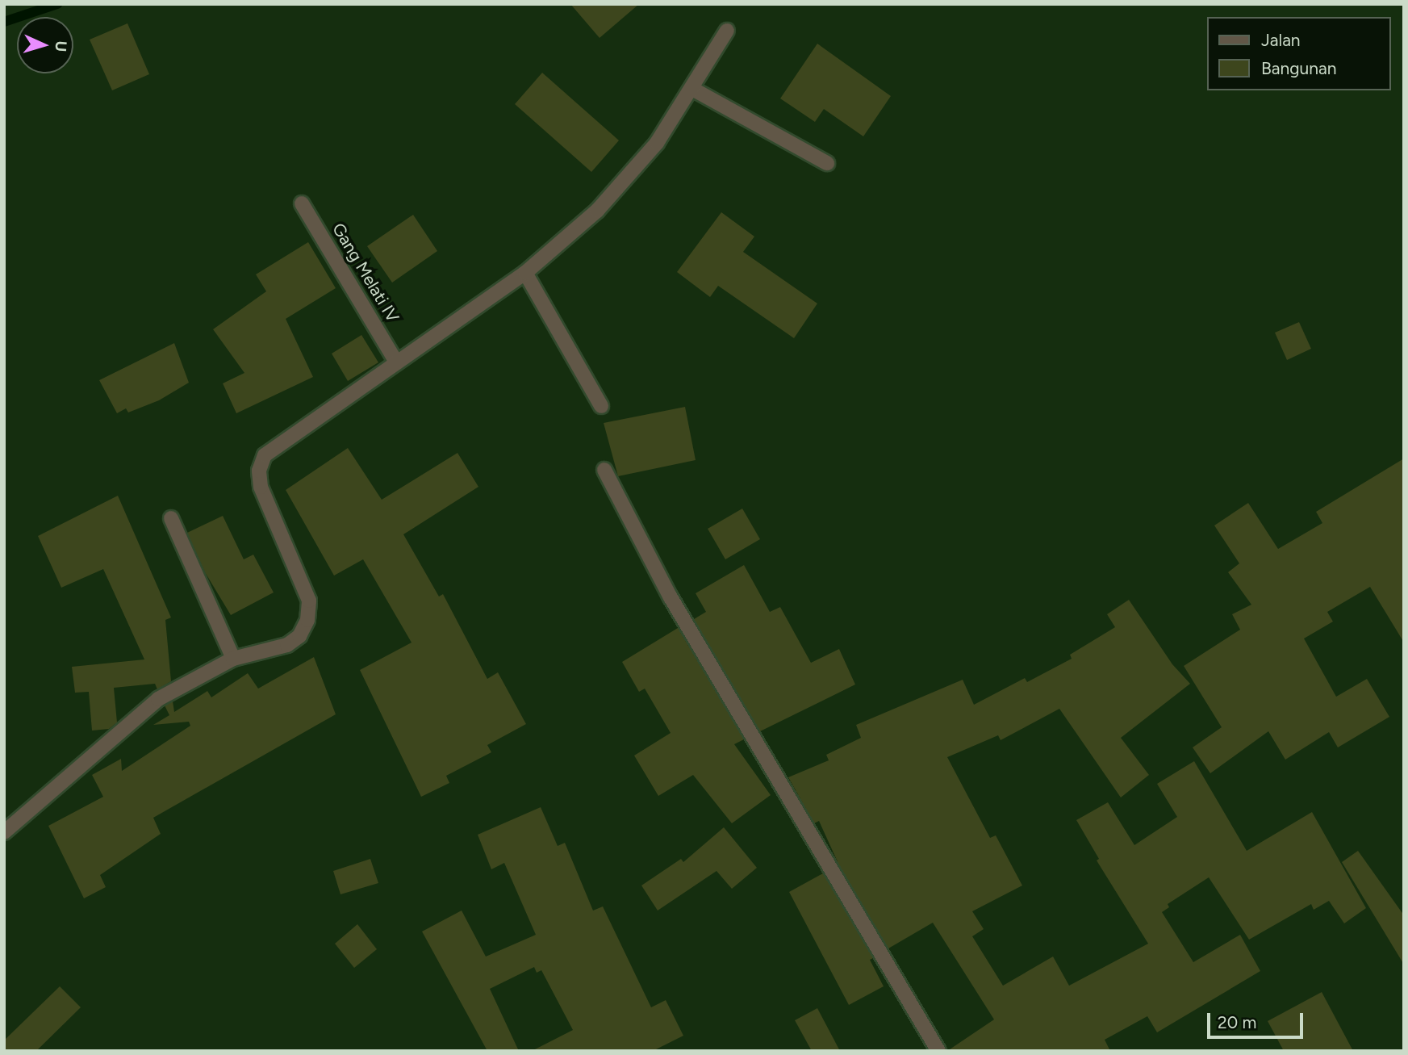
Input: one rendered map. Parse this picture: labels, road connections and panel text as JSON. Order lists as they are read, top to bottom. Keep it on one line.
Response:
{"streets":{"street":["Gang Melati IV"]},"legend":["Jalan","Bangunan"],"scale_bar":"20 m","north":"right"}
